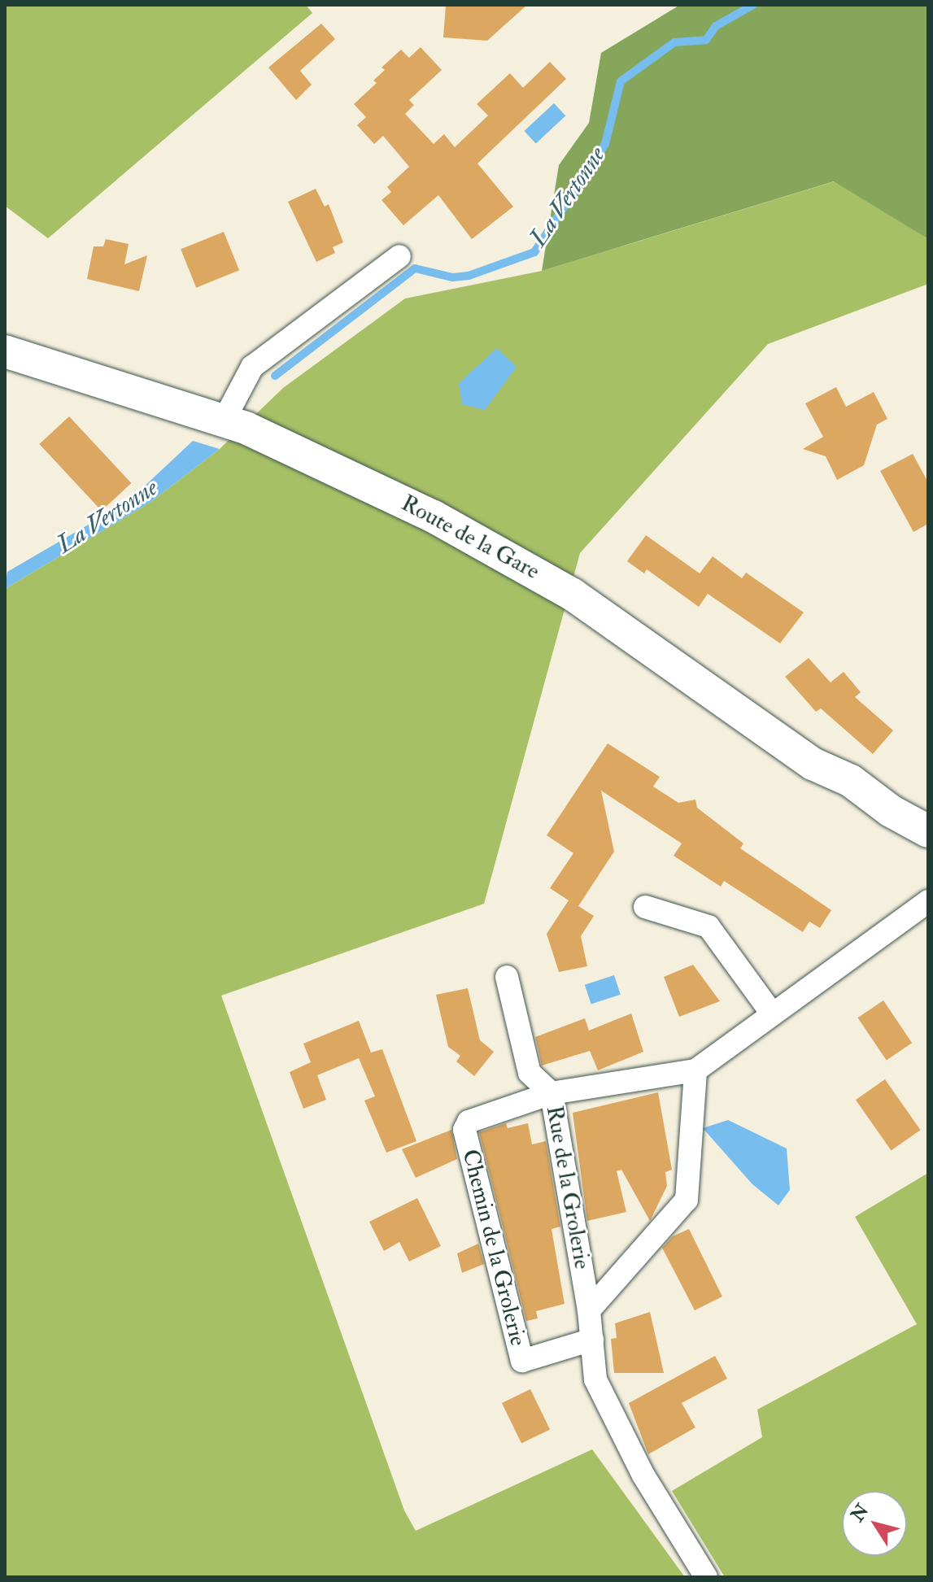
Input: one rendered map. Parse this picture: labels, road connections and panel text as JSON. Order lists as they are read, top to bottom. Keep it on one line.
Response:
{"streets":{"street":["Route de la Gare","Rue de la Grolerie","Chemin de la Grolerie"]},"crossings":[["Rue de la Grolerie","Chemin de la Grolerie"]],"water":["La Vertonne"],"north":"top left"}
